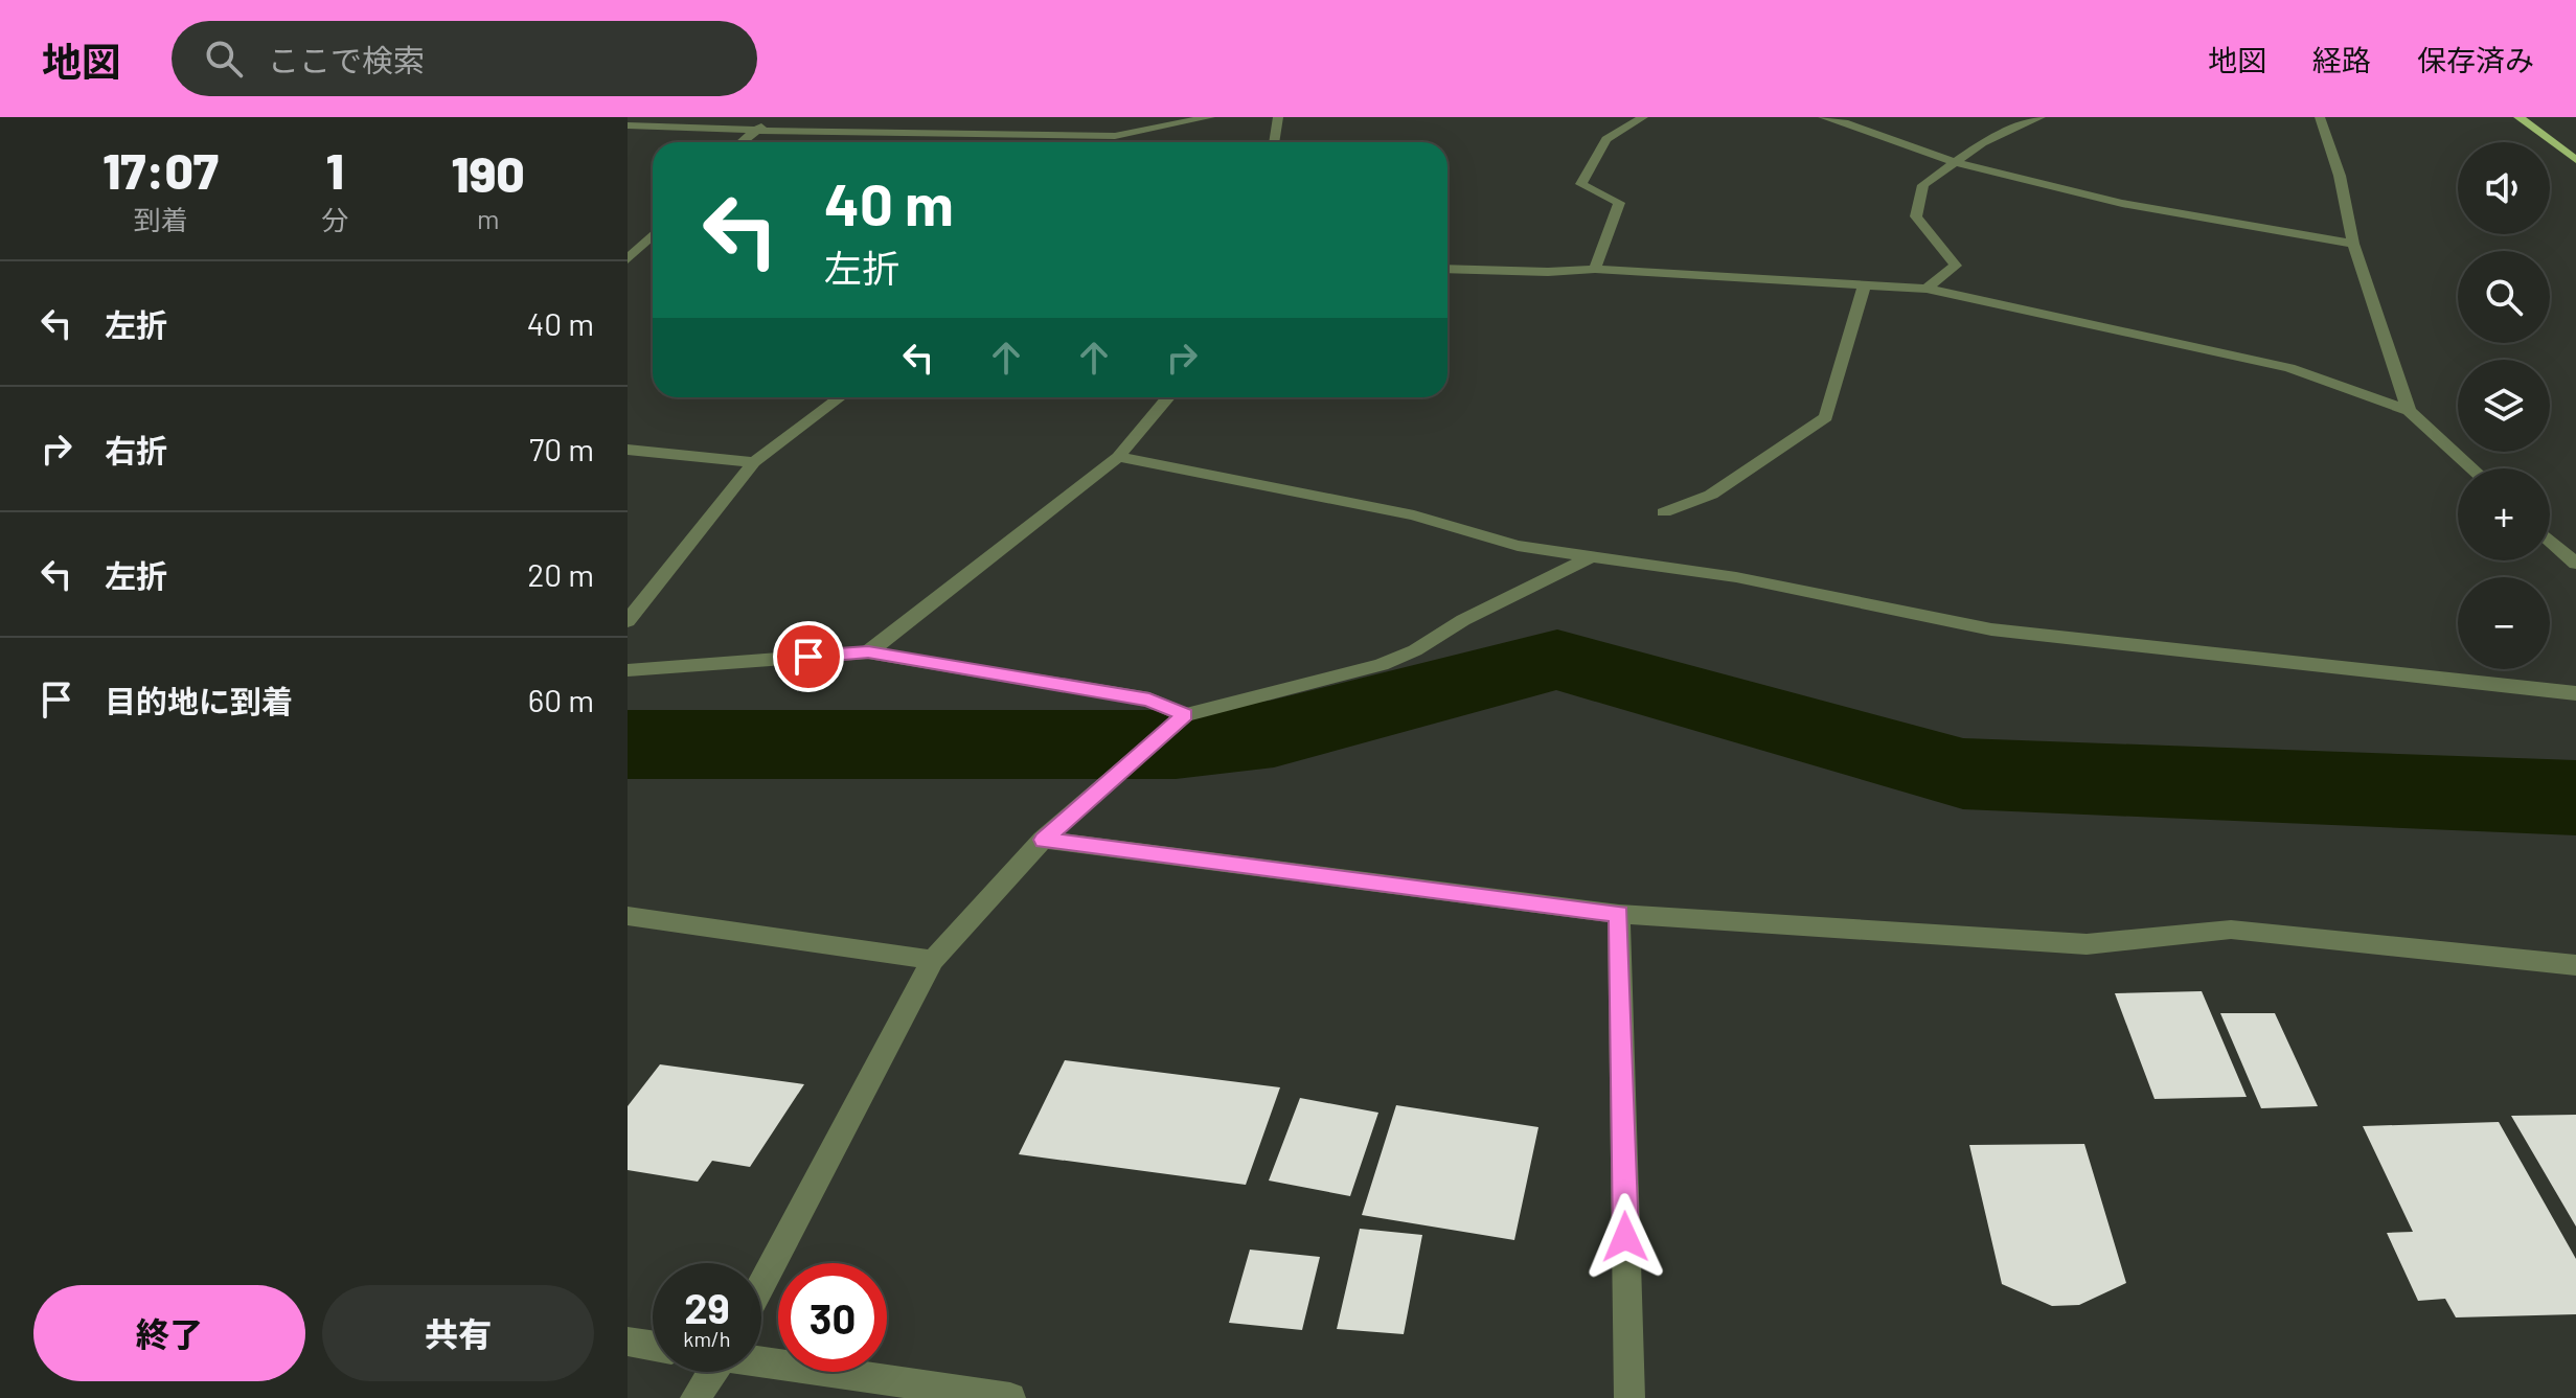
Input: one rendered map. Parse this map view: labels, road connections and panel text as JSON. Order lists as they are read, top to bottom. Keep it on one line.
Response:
{"page":{"header":"地図","search":"ここで検索","nav":["地図","経路","保存済み"],"eta":["17:07","到着","1","分","190","m"],"map_buttons":["+","−"],"turn":["40 m","左折"],"list":[{"name":"左折","value":"40 m"},{"name":"右折","value":"70 m"},{"name":"左折","value":"20 m"},{"name":"目的地に到着","value":"60 m"}],"speed":"29 km/h","limit":"30","buttons":["終了","共有"]}}
